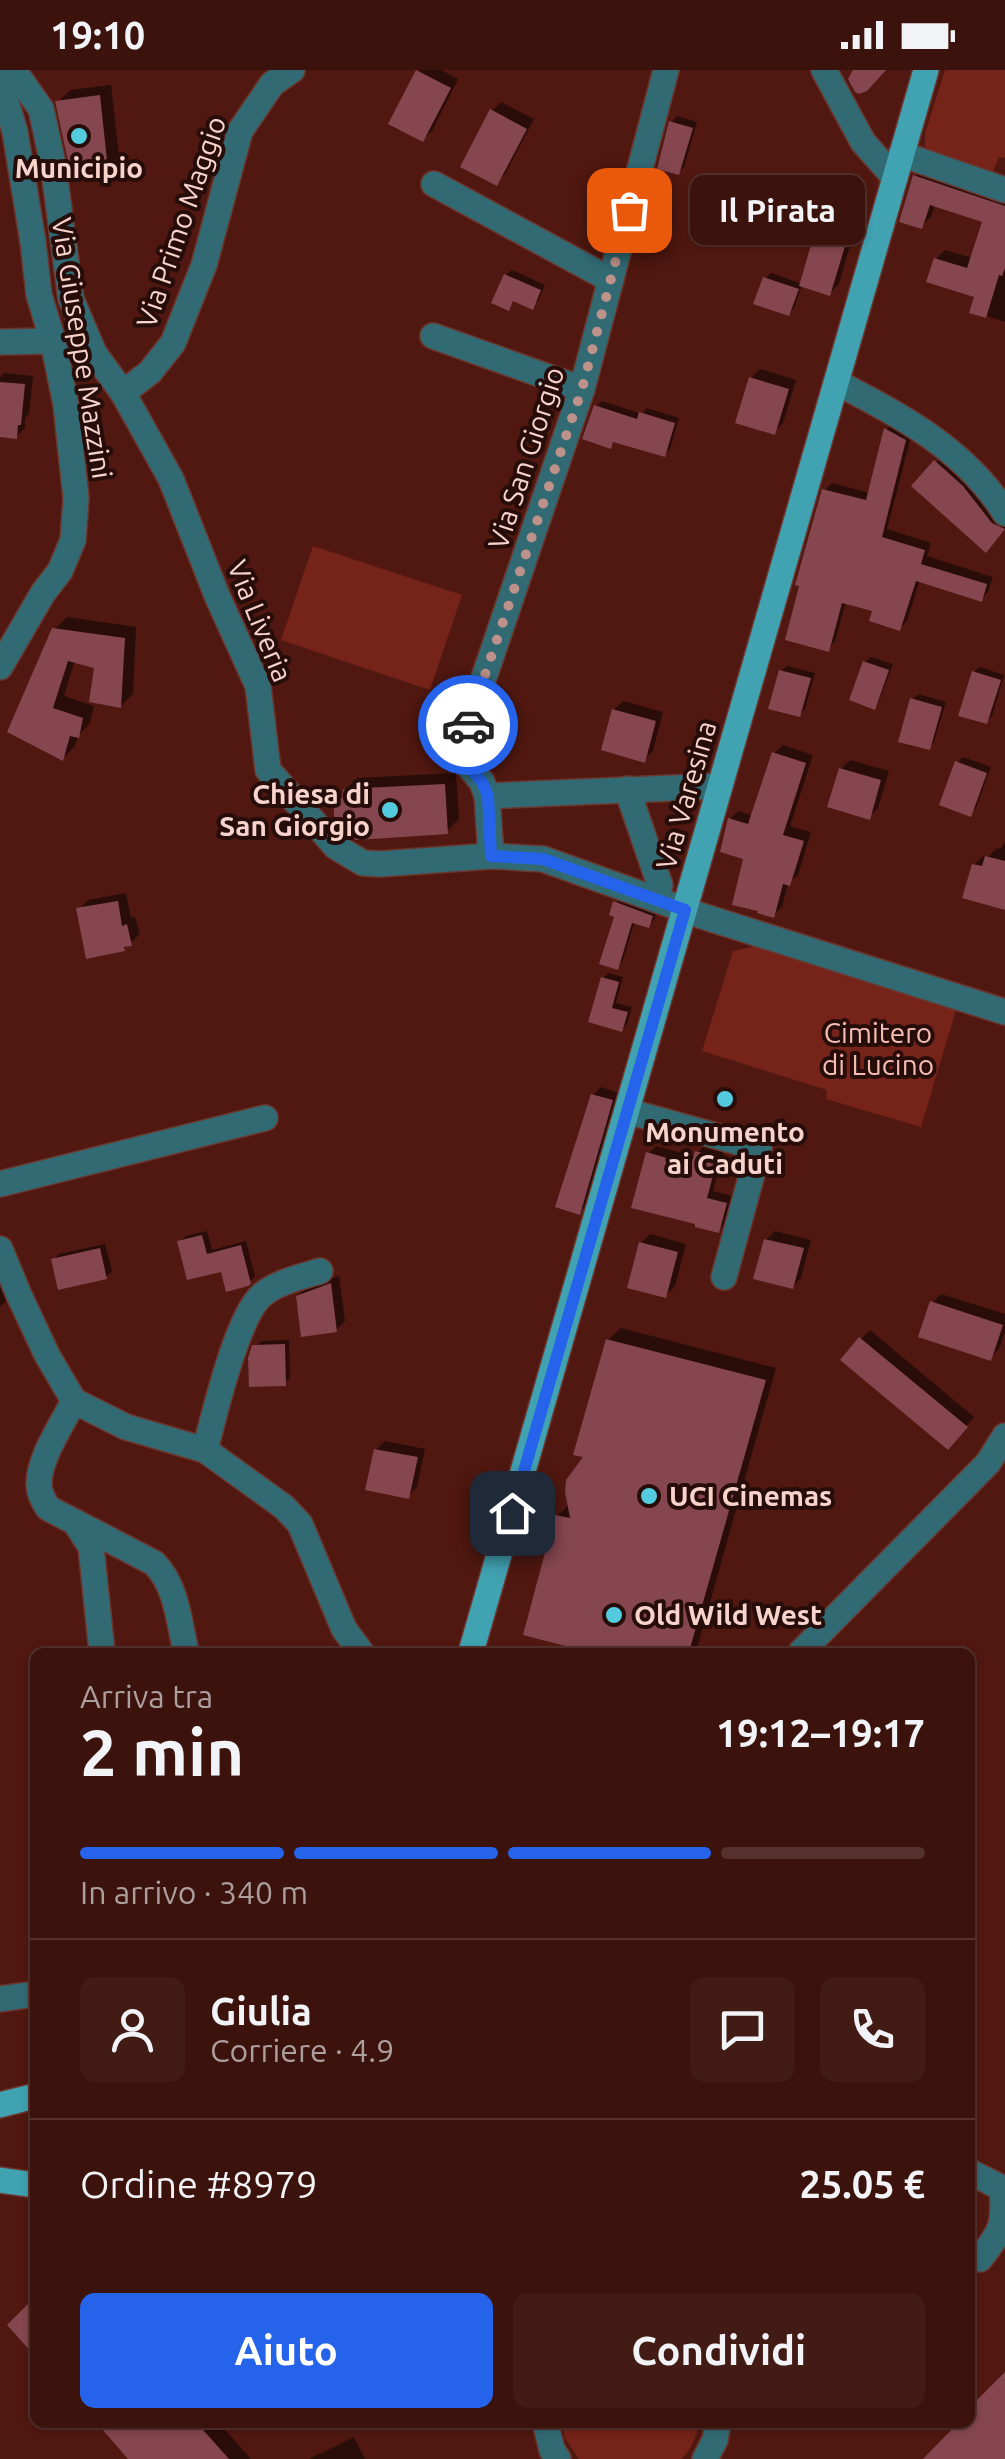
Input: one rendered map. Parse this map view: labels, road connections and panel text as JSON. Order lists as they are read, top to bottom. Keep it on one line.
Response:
{"streets":{"main road":["Via Varesina"],"street":["Via Primo Maggio","Via Giuseppe Mazzini","Via San Giorgio","Via Liveria"]},"crossings":[["Via Primo Maggio","Via Liveria"],["Via Giuseppe Mazzini","Via Liveria"],["Via Liveria","Via Varesina"]],"parks":["Cimitero di Lucino"],"places":["Municipio","Il Pirata","Chiesa di San Giorgio","Monumento ai Caduti","UCI Cinemas","Old Wild West"],"page":{"status":"19:10","bubble":"Il Pirata","heading":["2 min","Arriva tra","19:12–19:17"],"panel":["Giulia","Corriere · 4.9","Ordine #8979","25.05 €"],"bar":"In arrivo · 340 m","buttons":["Aiuto","Condividi"]}}
